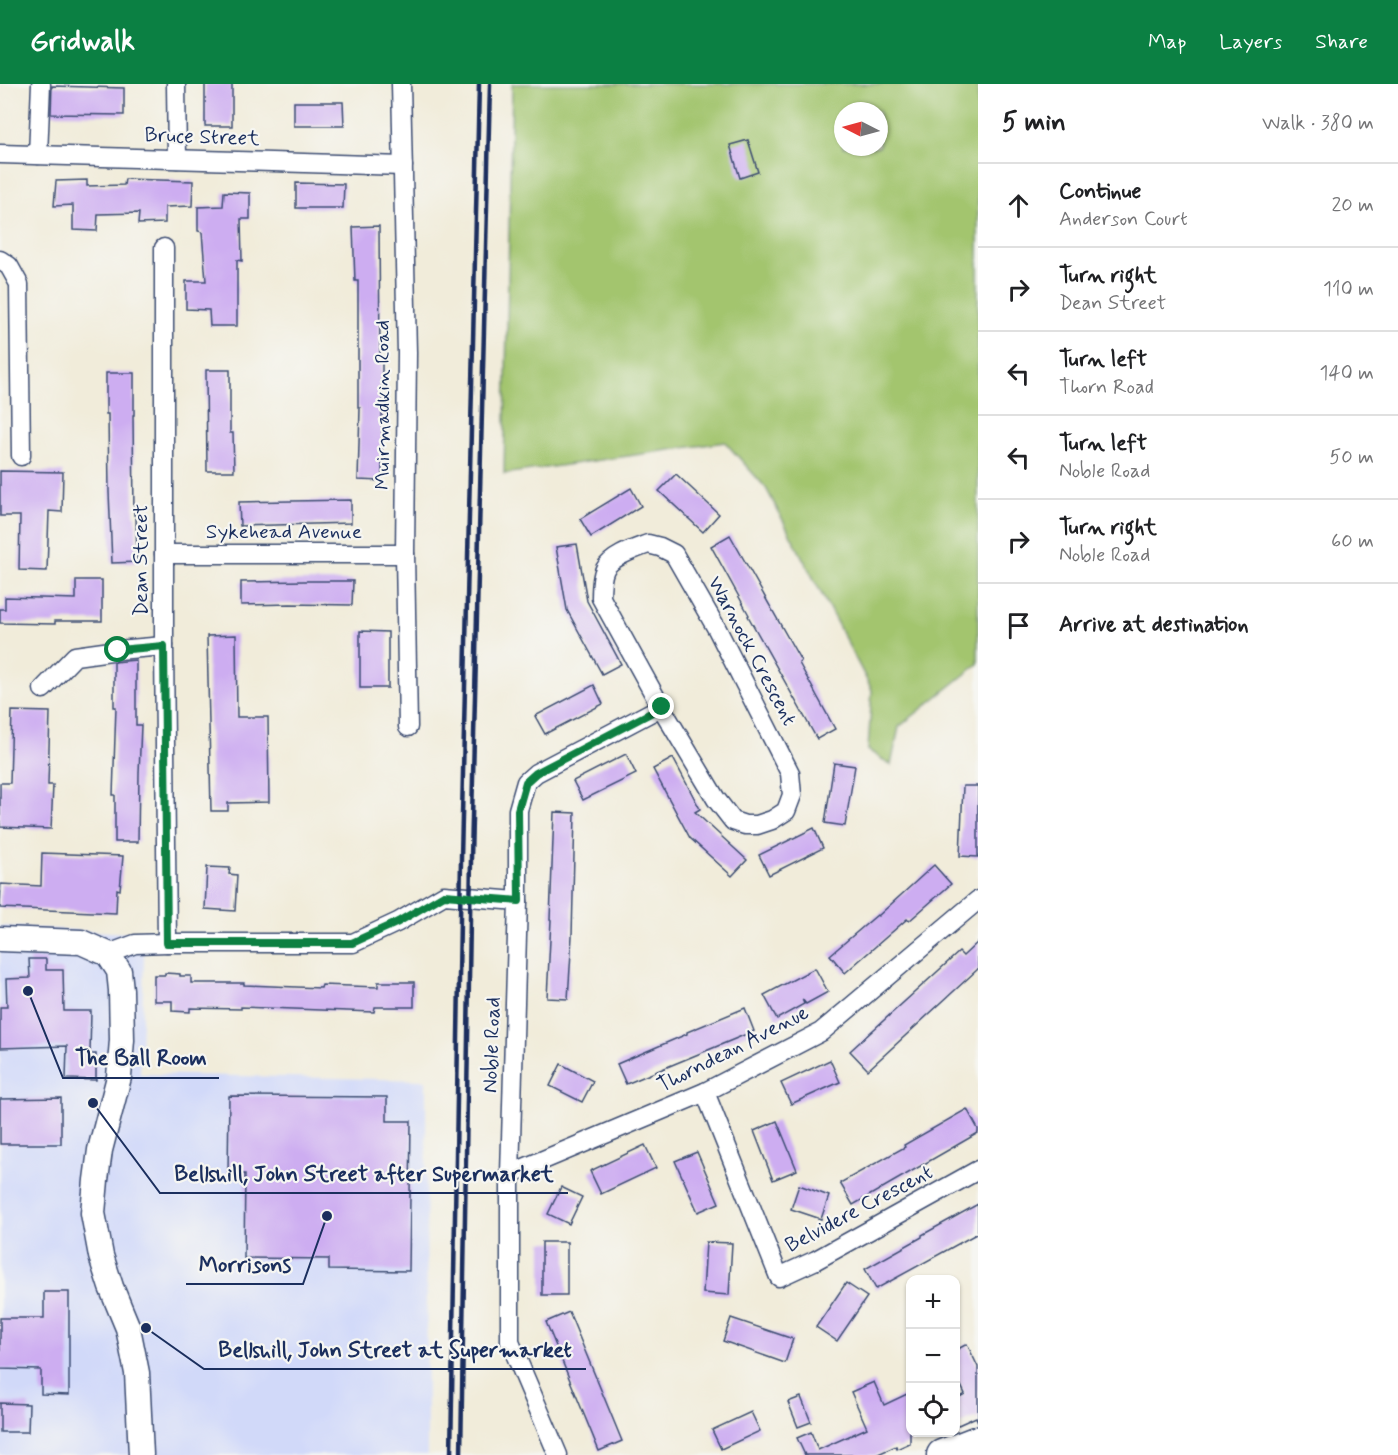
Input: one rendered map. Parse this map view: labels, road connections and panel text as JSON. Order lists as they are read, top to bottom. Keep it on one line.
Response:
{"streets":{"street":["Bruce Street","Muirmadkin Road","Sykehead Avenue","Dean Street","Warnock Crescent","Noble Road","Thorndean Avenue","Belvidere Crescent"]},"crossings":[["Bruce Street","Muirmadkin Road"],["Muirmadkin Road","Sykehead Avenue"],["Sykehead Avenue","Dean Street"],["Warnock Crescent","Noble Road"],["Noble Road","Thorndean Avenue"],["Thorndean Avenue","Belvidere Crescent"]],"places":["The Ball Room","Bellshill, John Street after Supermarket","Morrisons","Bellshill, John Street at Supermarket"],"north":"left","page":{"header":"Gridwalk","nav":["Map","Layers","Share"],"heading":["5 min","Walk · 380 m"],"list":[["Continue","Anderson Court","20 m"],["Turn right","Dean Street","110 m"],["Turn left","Thorn Road","140 m"],["Turn left","Noble Road","50 m"],["Turn right","Noble Road","60 m"],"Arrive at destination"],"map_buttons":["+","−"]}}
